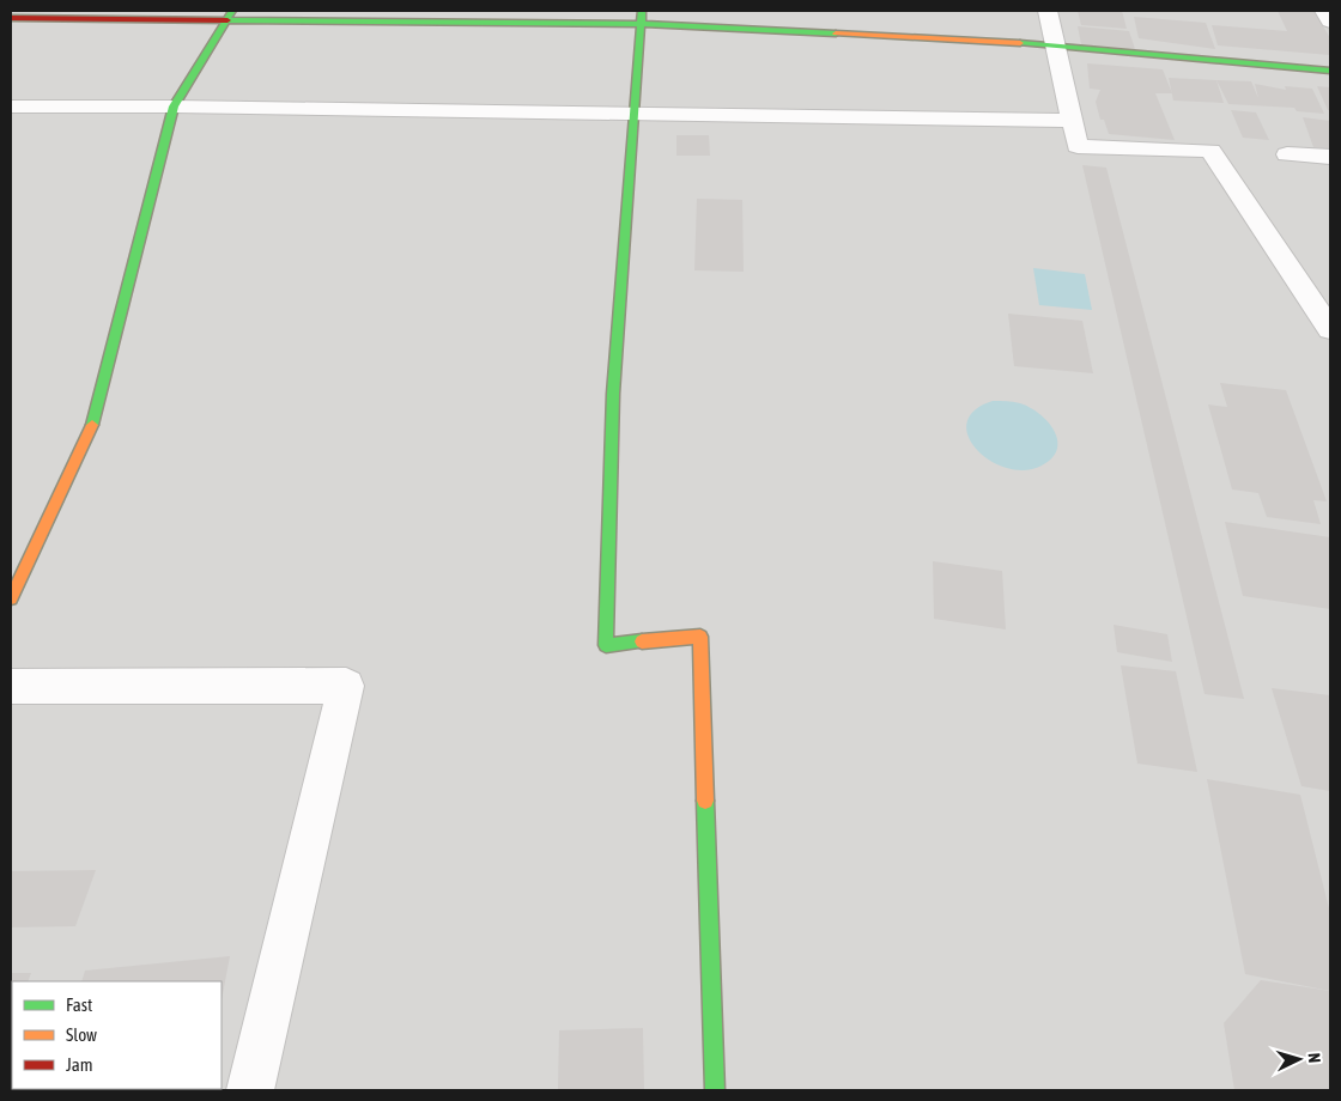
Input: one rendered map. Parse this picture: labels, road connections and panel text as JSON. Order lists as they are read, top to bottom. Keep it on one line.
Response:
{"legend":["Fast","Slow","Jam"],"north":"right"}
